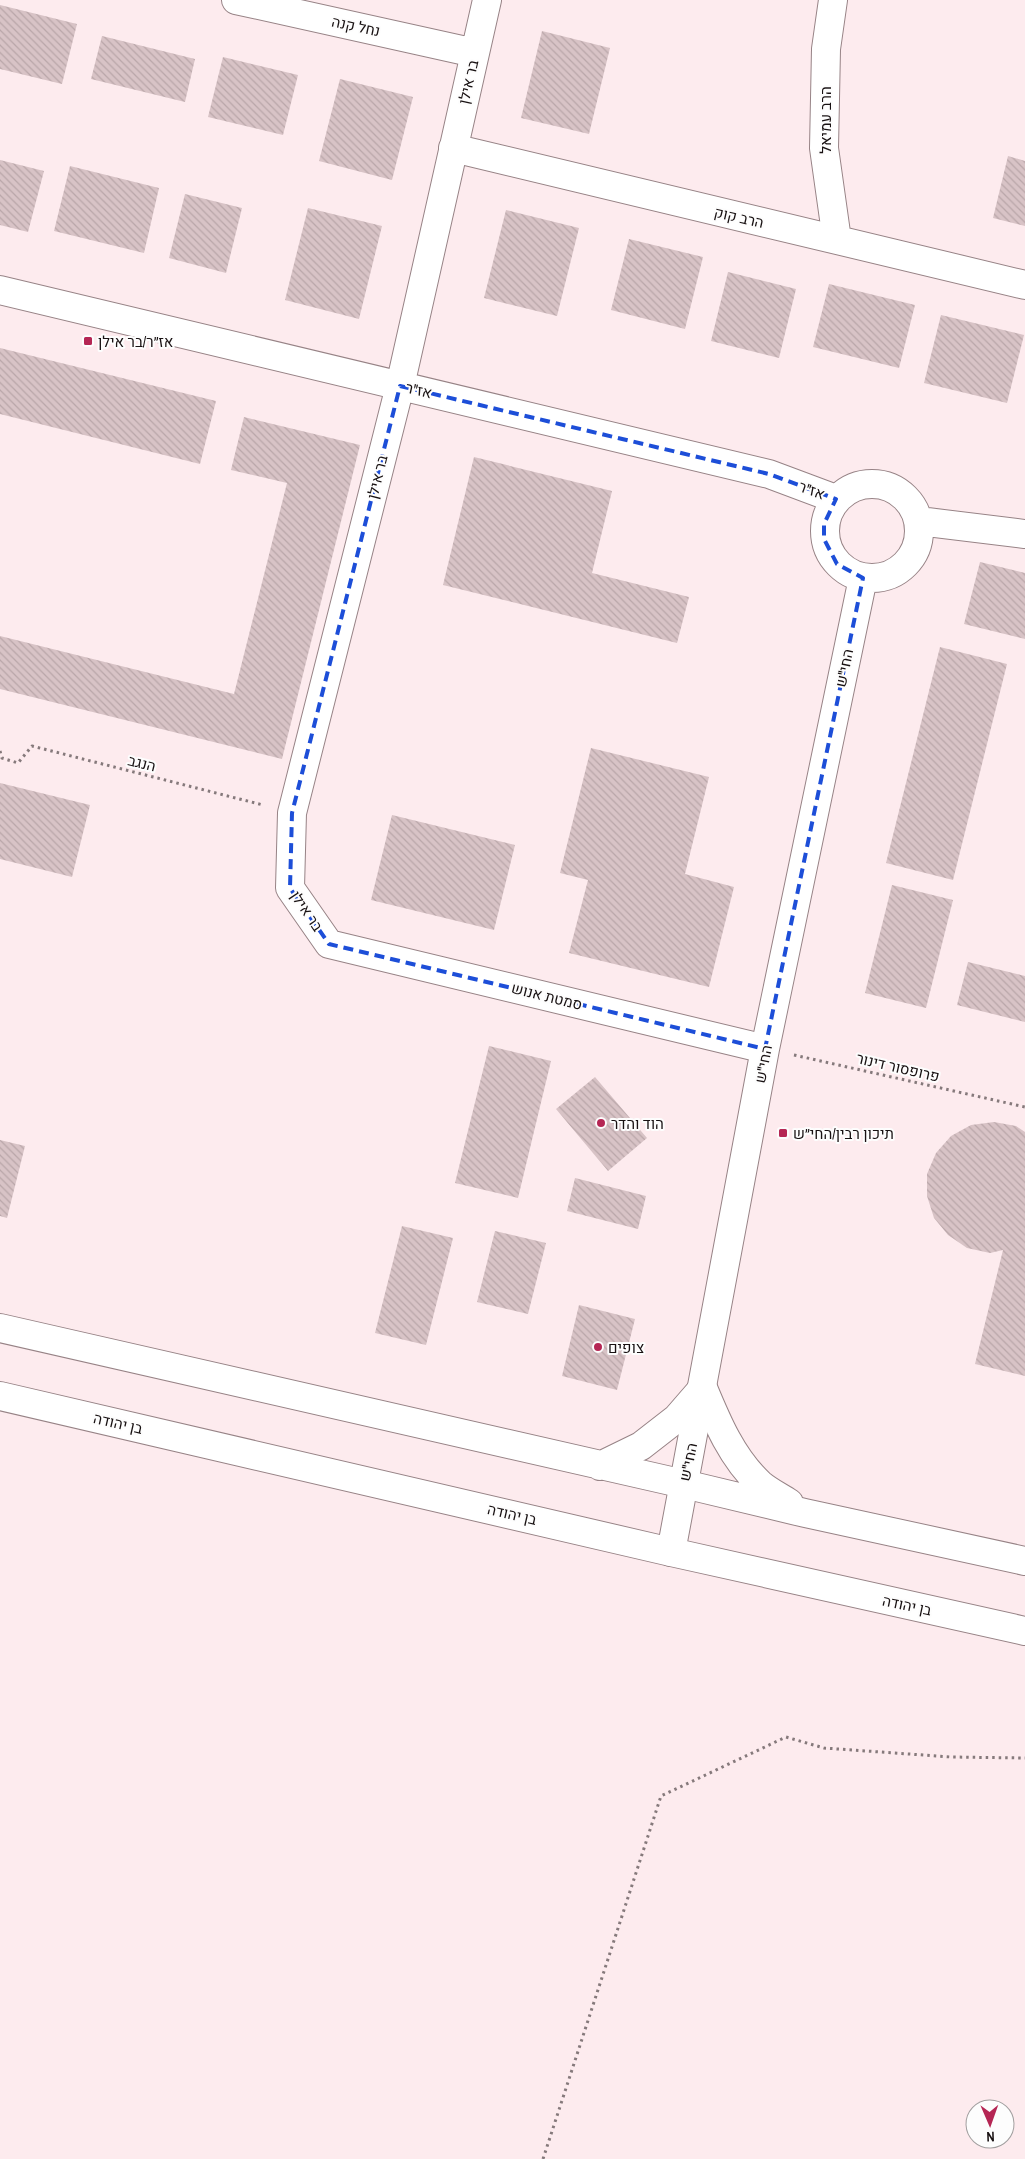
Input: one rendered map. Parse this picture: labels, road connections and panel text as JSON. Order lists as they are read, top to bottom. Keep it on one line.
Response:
{"streets":{"street":["נחל קנה","בר אילן","הרב עמיאל","הרב קוק","אז\"ר","החי\"ש","סמטת אנוש","בן יהודה"],"path":["הנגב","פרופסור דינור"]},"crossings":[["נחל קנה","בר אילן"],["בר אילן","הרב קוק"],["בר אילן","אז\"ר"],["בר אילן","הנגב"],["בר אילן","סמטת אנוש"],["הרב עמיאל","הרב קוק"],["אז\"ר","החי\"ש"],["החי\"ש","סמטת אנוש"],["החי\"ש","פרופסור דינור"],["החי\"ש","בן יהודה"],["סמטת אנוש","פרופסור דינור"]],"places":{"transit":["אז״ר/בר אילן","תיכון רבין/החי״ש"],"other":["הוד והדר","צופים"]},"north":"bottom"}
